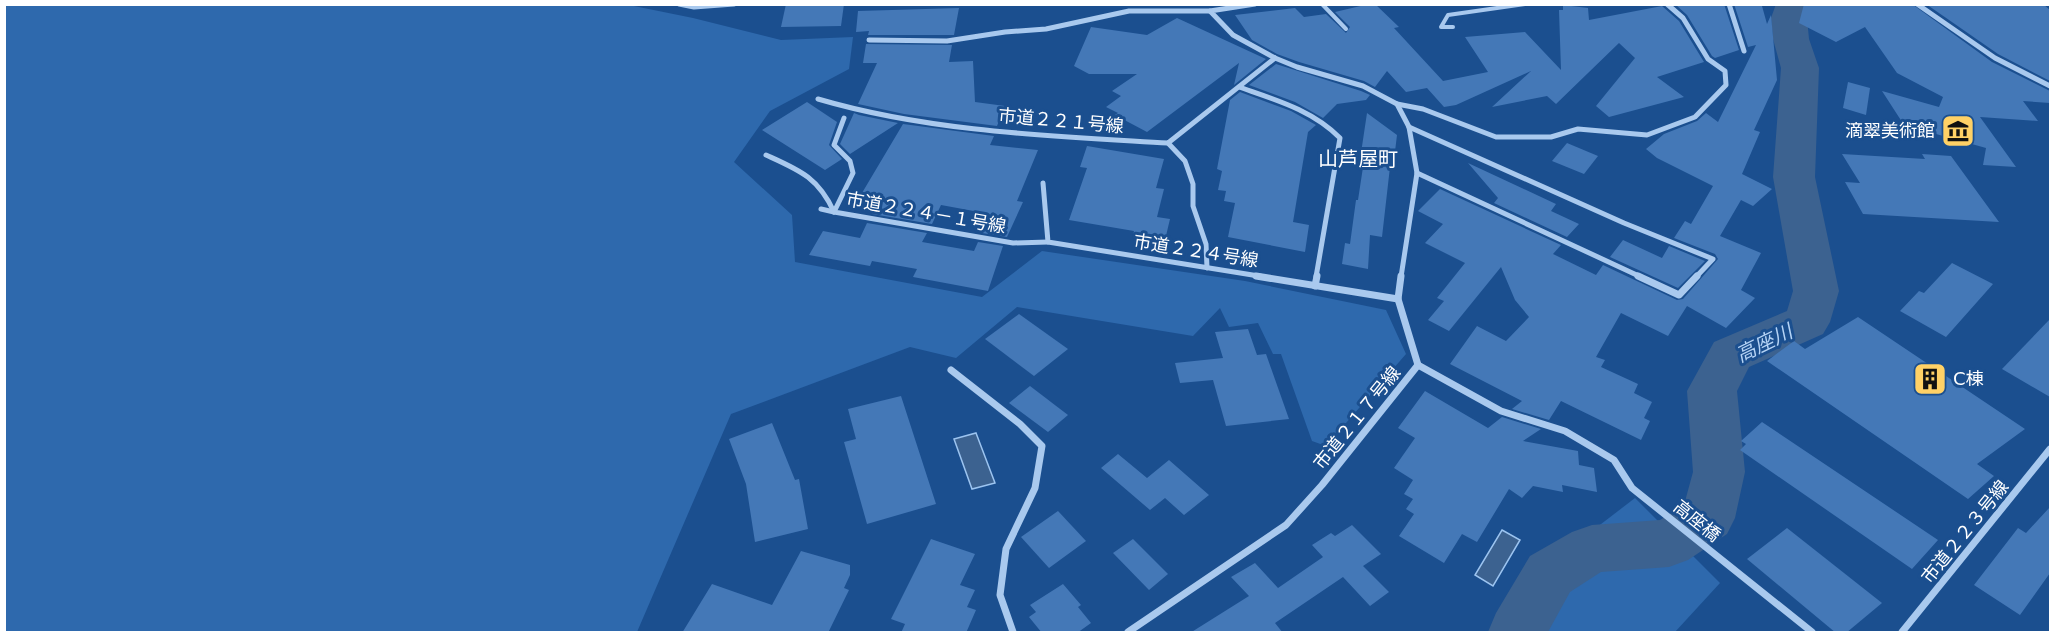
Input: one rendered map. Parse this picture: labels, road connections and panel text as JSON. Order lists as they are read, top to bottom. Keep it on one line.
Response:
{"streets":{"street":["市道２２１号線","市道２２４－１号線","市道２２４号線","市道２１７号線","高座橋","市道２２３号線"]},"crossings":[["市道２２４－１号線","市道２２４号線"],["市道２２４号線","市道２１７号線"],["市道２１７号線","高座橋"]],"districts":["山芦屋町"],"water":["高座川"],"places":{"museum":["滴翠美術館"],"building":["C棟"]}}
